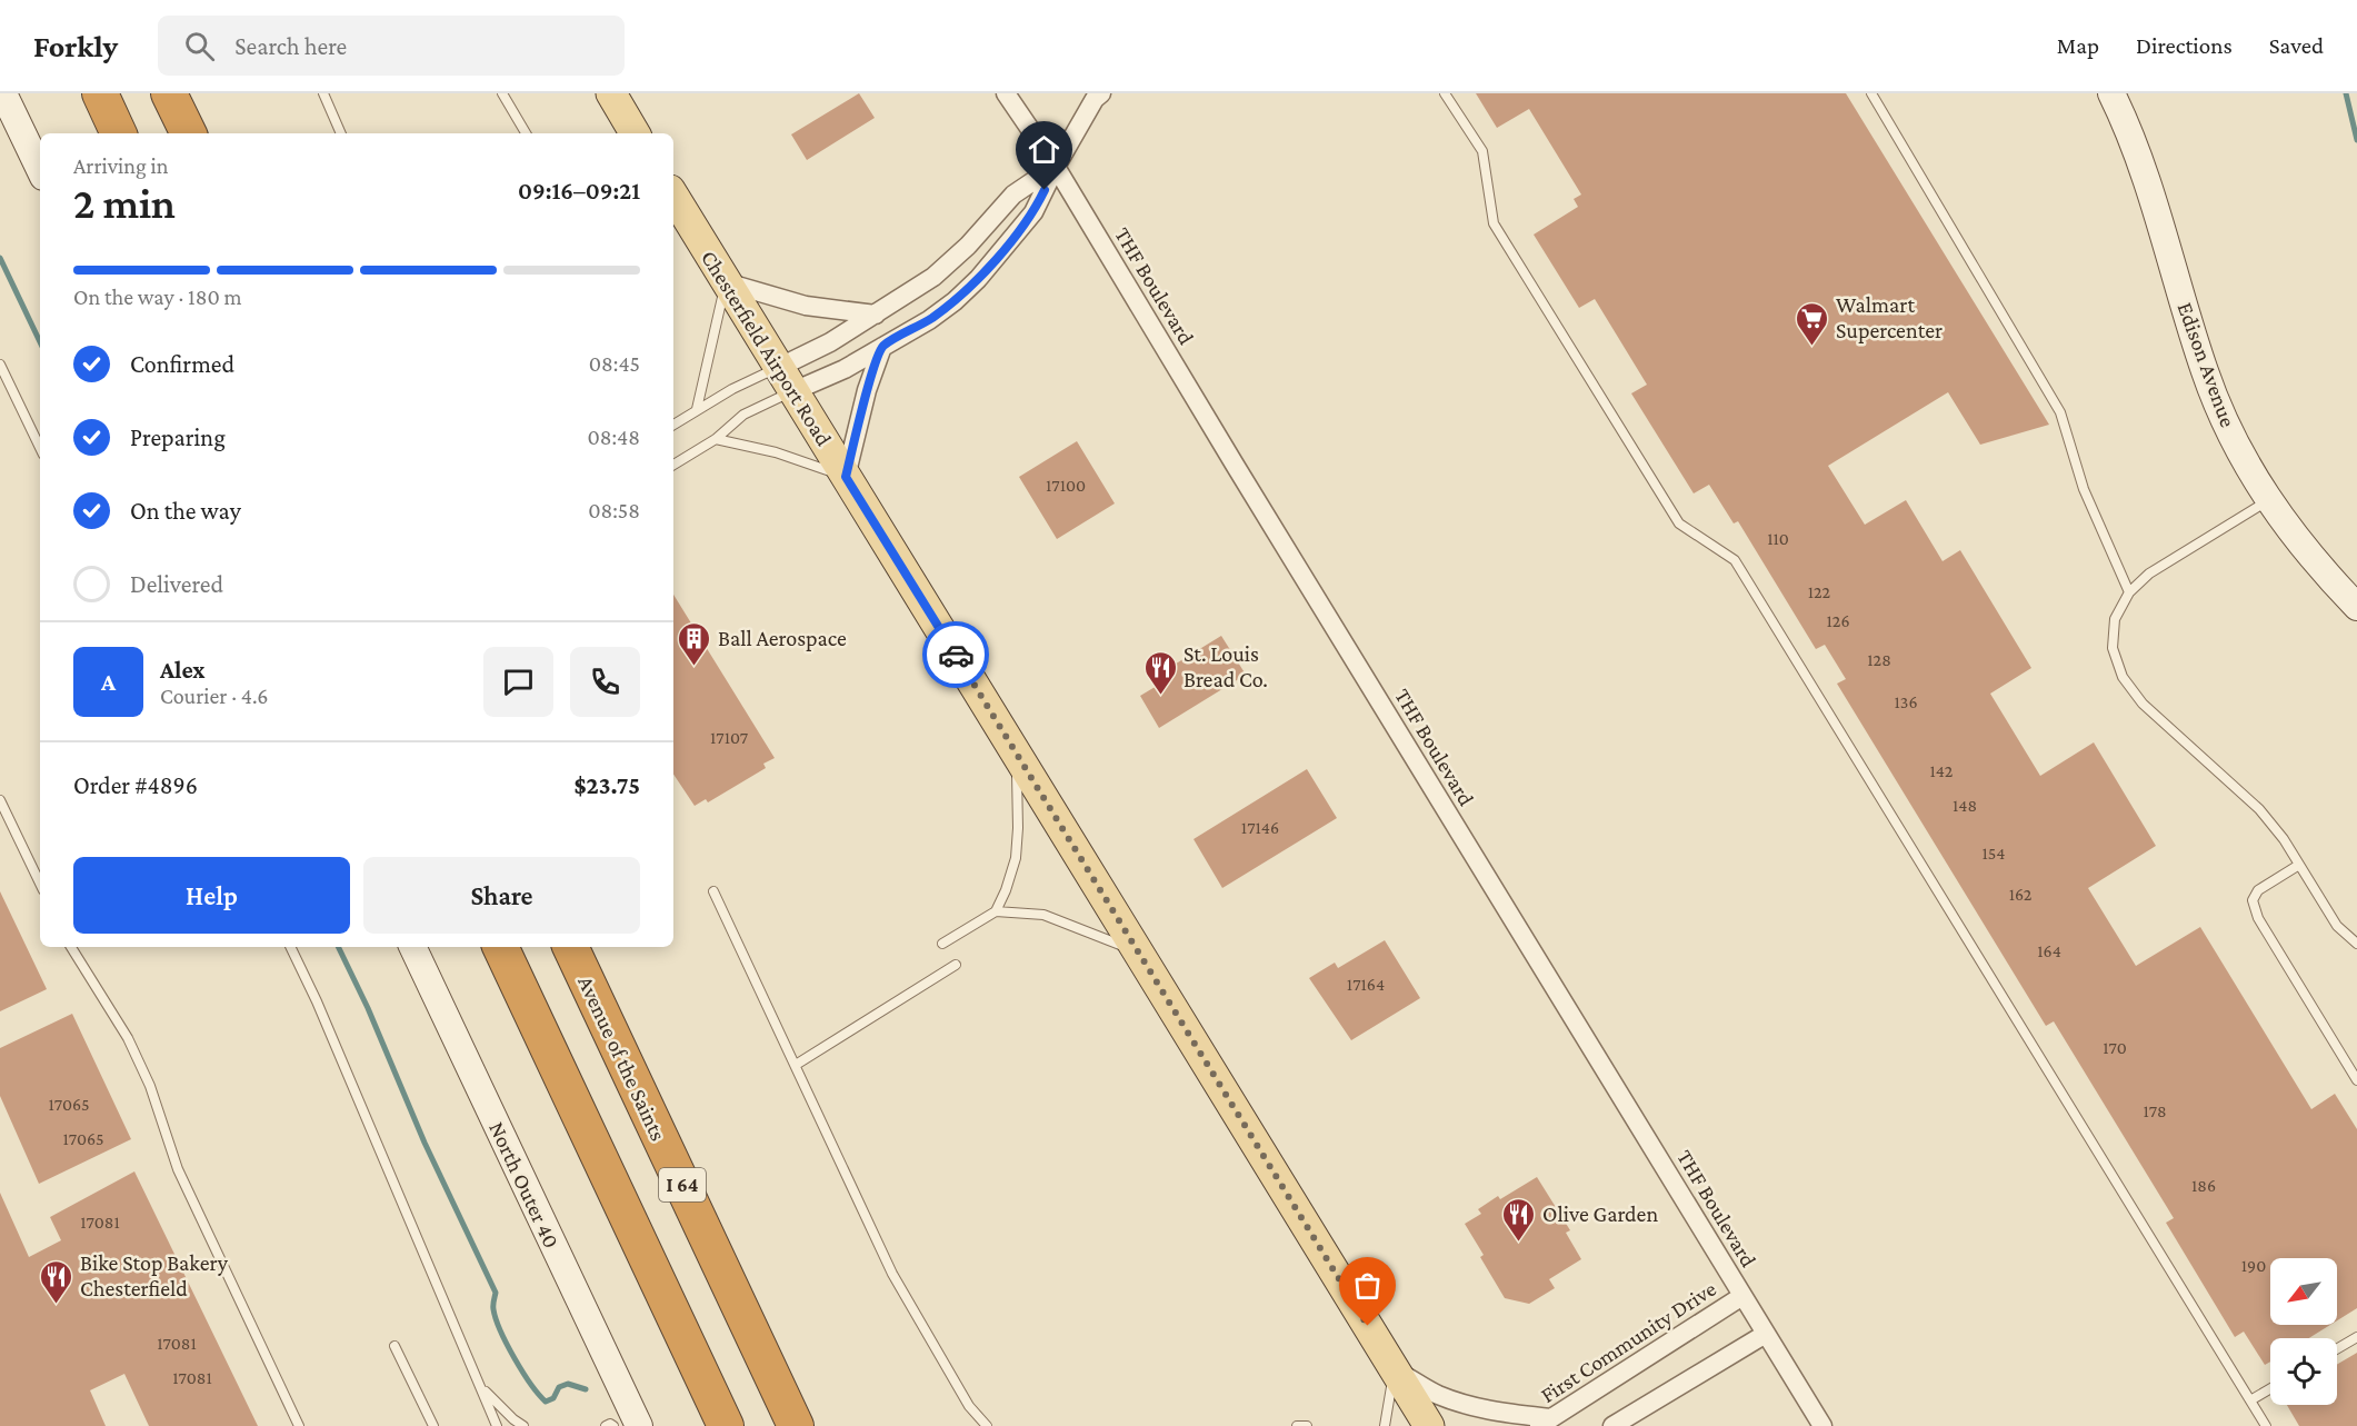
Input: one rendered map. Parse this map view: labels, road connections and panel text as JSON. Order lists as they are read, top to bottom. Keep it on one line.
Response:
{"streets":{"highway":["Avenue of the Saints","I 64"],"main road":["Chesterfield Airport Road"],"street":["THF Boulevard","Edison Avenue","North Outer 40","First Community Drive"]},"crossings":[["THF Boulevard","First Community Drive"]],"places":{"supermarket":["Walmart Supercenter"],"building":["Ball Aerospace"],"restaurant":["St. Louis Bread Co.","Olive Garden","Bike Stop Bakery Chesterfield"]},"house_numbers":["17100","110","122","126","128","136","17107","142","148","17146","154","162","164","17164","170","17065","178","17065","186","17081","190","17081","17081"],"north":"bottom left","page":{"header":"Forkly","search":"Search here","nav":["Map","Directions","Saved"],"heading":["2 min","Arriving in","09:16–09:21"],"panel":["Alex","Courier · 4.6","Order #4896","$23.75"],"bar":"On the way · 180 m","list":[["Confirmed","08:45"],["Preparing","08:48"],["On the way","08:58"],"Delivered"],"round":"A","buttons":["Help","Share"]}}
